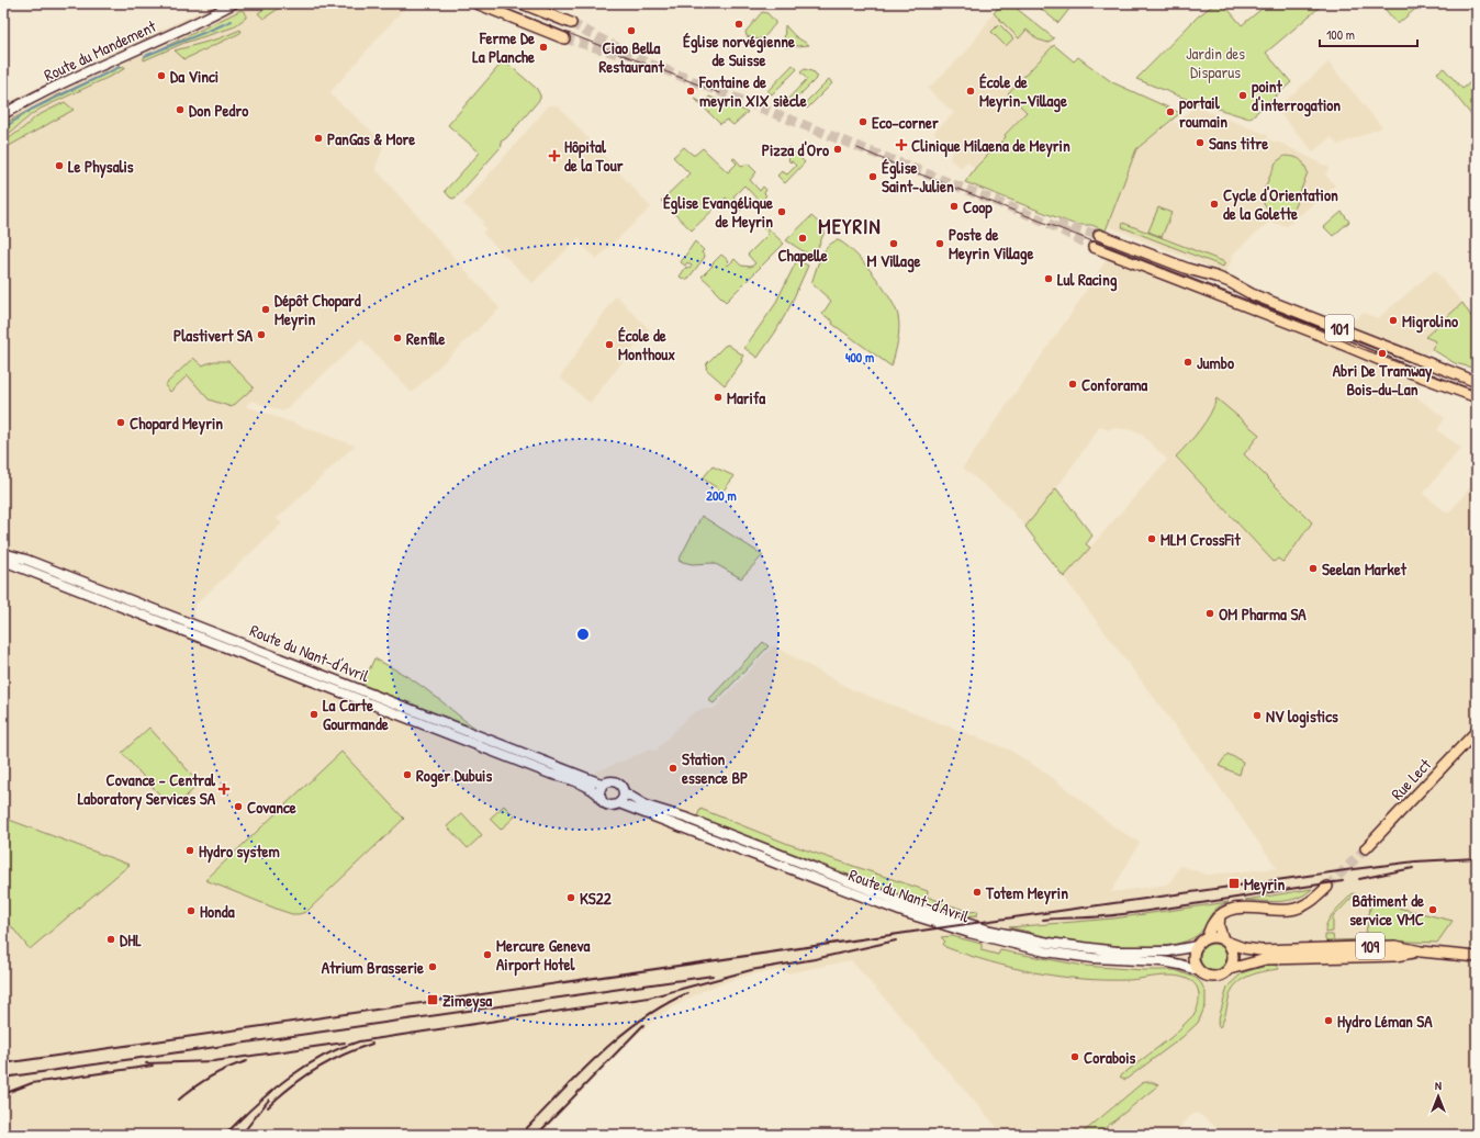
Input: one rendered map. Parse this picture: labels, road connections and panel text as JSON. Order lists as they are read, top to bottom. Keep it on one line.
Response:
{"streets":{"main road":["Route du Mandement","101","Route du Nant-d'Avril","Rue Lect","109"]},"crossings":[["Route du Nant-d'Avril","109"]],"districts":["MEYRIN"],"parks":["Jardin des Disparus"],"places":{"other":["Église norvégienne de Suisse","Ciao Bella Restaurant","Ferme De La Planche","Da Vinci","Fontaine de meyrin XIX siècle","École de Meyrin-Village","point d'interrogation","Don Pedro","portail roumain","Eco-corner","PanGas & More","Sans titre","Pizza d'Oro","Le Physalis","Église Saint-Julien","Cycle d'Orientation de la Golette","Coop","Église Evangélique de Meyrin","Chapelle","M Village","Poste de Meyrin Village","Lul Racing","Dépôt Chopard Meyrin","Migrolino","Plastivert SA","Renfile","École de Monthoux","Abri De Tramway Bois-du-Lan","Jumbo","Conforama","Marifa","Chopard Meyrin","MLM CrossFit","Seelan Market","OM Pharma SA","La Carte Gourmande","NV logistics","Station essence BP","Roger Dubuis","Covance","Hydro system","Totem Meyrin","KS22","Bâtiment de service VMC","Honda","DHL","Mercure Geneva Airport Hotel","Atrium Brasserie","Hydro Léman SA","Corabois"],"health":["Clinique Milaena de Meyrin","Hôpital de la Tour","Covance - Central Laboratory Services SA"],"transit":["Meyrin","Zimeysa"]},"scale_bar":"100 m","north":"top","rings":["400 m","200 m"]}
